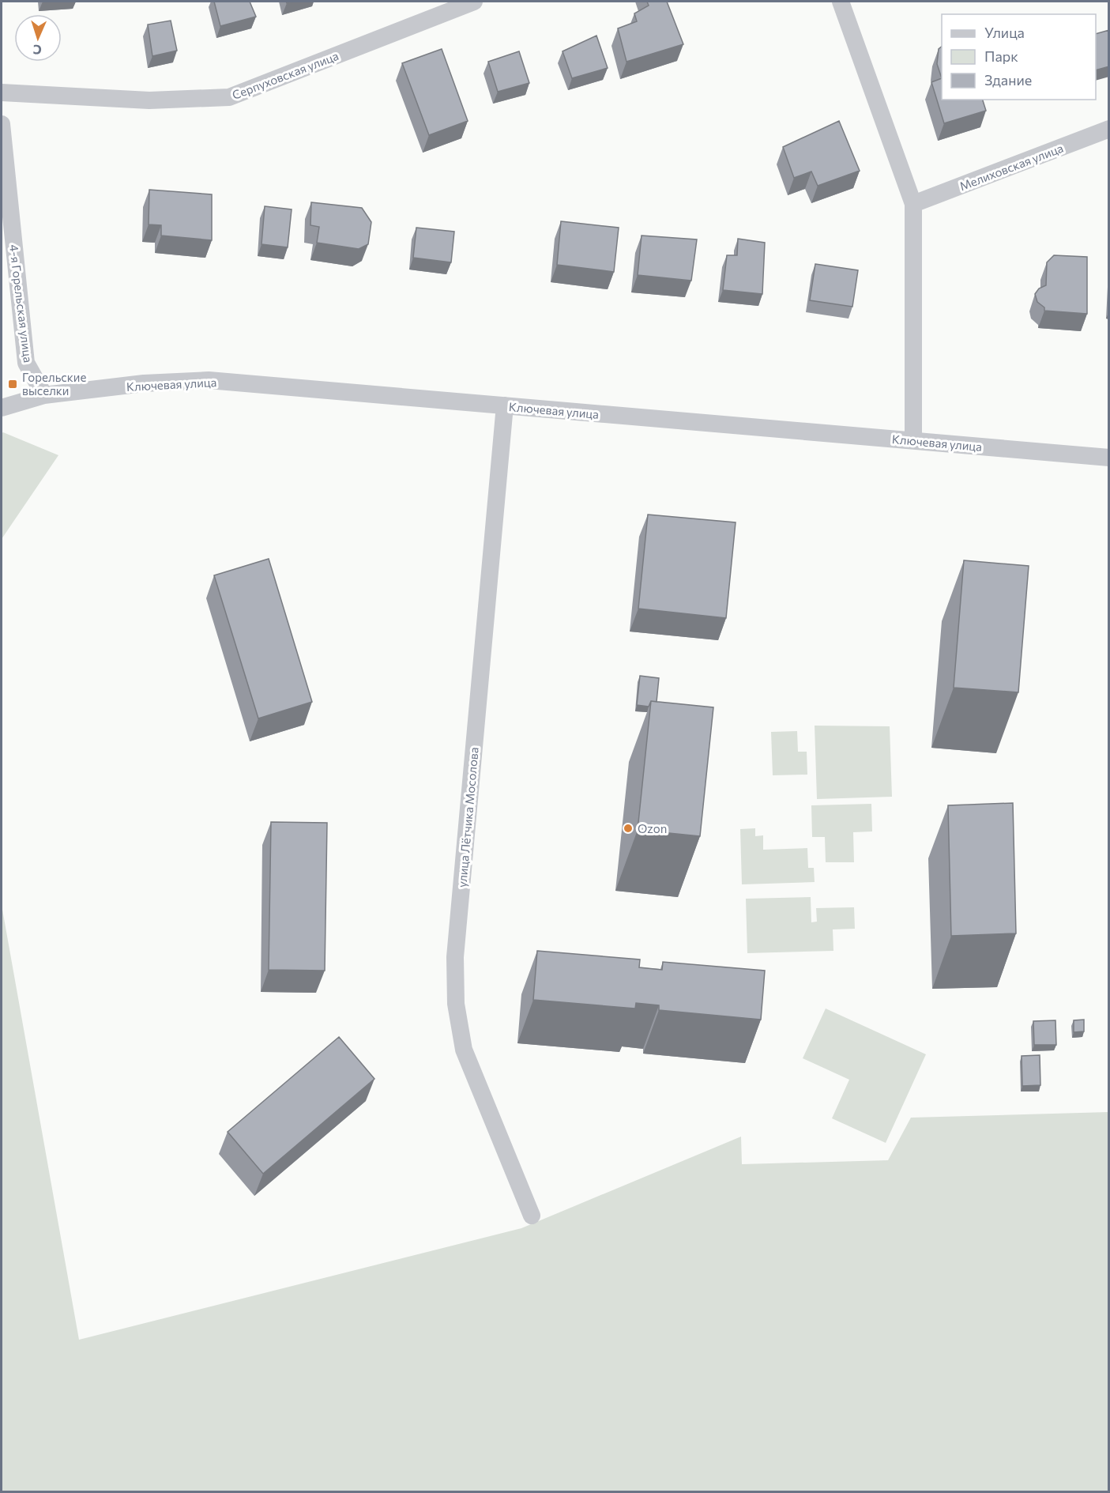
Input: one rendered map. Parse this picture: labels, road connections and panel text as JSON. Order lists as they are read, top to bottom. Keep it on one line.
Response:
{"streets":{"street":["Серпуховская улица","Мелиховская улица","4-я Горельская улица","Ключевая улица","улица Лётчика Мосолова"]},"crossings":[["4-я Горельская улица","Ключевая улица"],["Ключевая улица","улица Лётчика Мосолова"]],"places":{"transit":["Горельские выселки"],"other":["Ozon"]},"legend":["Улица","Парк","Здание"],"north":"bottom"}
